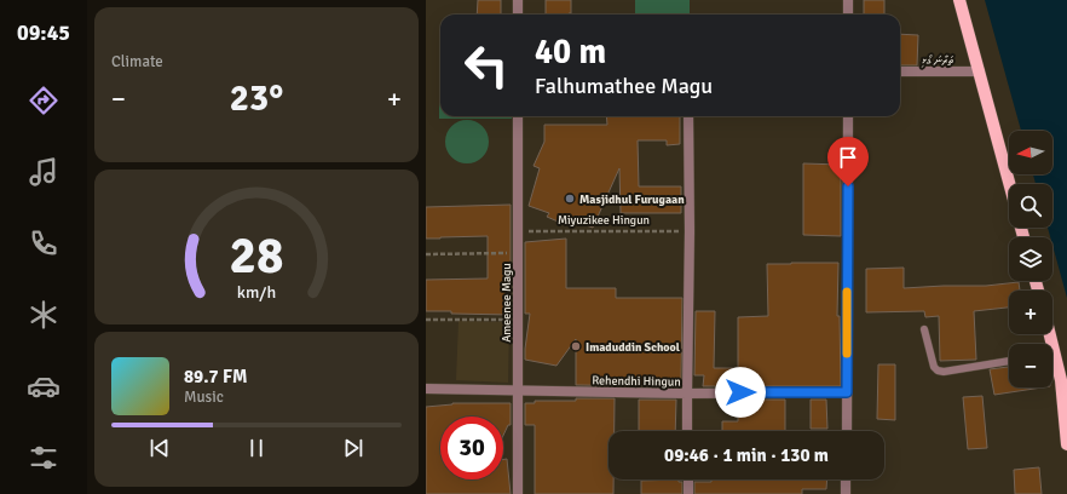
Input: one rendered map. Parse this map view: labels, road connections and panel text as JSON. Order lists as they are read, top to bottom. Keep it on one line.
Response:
{"streets":{"street":["ތަރާނަ ގޯޅި","Ameenee Magu","Rehendhi Hingun"],"path":["Miyuzikee Hingun"]},"crossings":[["Miyuzikee Hingun","Ameenee Magu"],["Ameenee Magu","Rehendhi Hingun"]],"places":["Masjidhul Furugaan","Imaduddin School"],"north":"left","page":{"tabs":"09:45","tile":"Climate","turn":["40 m","Falhumathee Magu"],"heat":["−","23°","+"],"map_buttons":["+","−"],"song":["89.7 FM","Music"],"limit":"30","trip":"09:46 · 1 min · 130 m","gauge":["28","km/h"]}}
